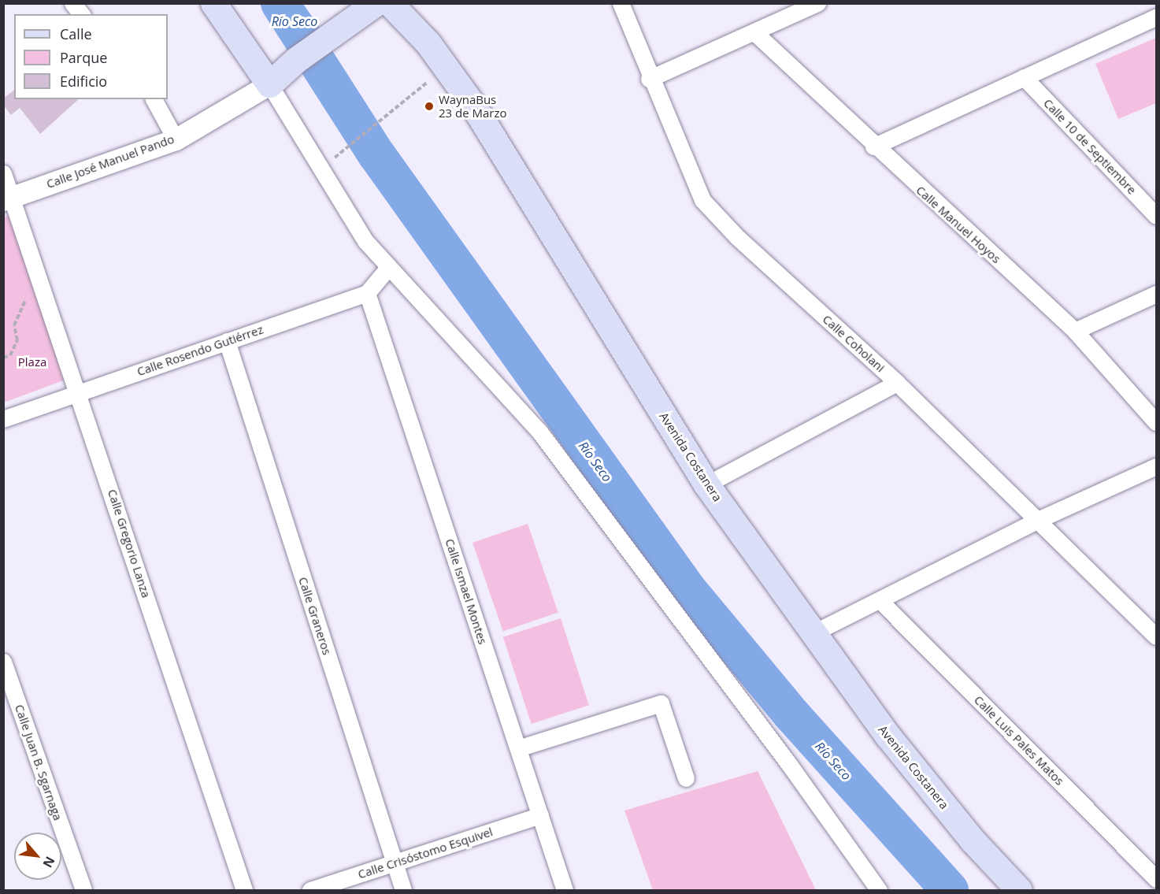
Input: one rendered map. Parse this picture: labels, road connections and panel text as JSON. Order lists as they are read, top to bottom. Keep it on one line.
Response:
{"streets":{"main road":["Calle José Manuel Pando","Avenida Costanera"],"street":["Calle 10 de Septiembre","Calle Manuel Hoyos","Calle Coholani","Calle Rosendo Gutiérrez","Calle Gregorio Lanza","Calle Ismael Montes","Calle Graneros","Calle Luis Pales Matos","Calle Juan B. Sgarnaga","Calle Crisóstomo Esquivel"]},"crossings":[["Calle José Manuel Pando","Calle Gregorio Lanza"],["Calle Rosendo Gutiérrez","Calle Gregorio Lanza"],["Calle Rosendo Gutiérrez","Calle Ismael Montes"],["Calle Rosendo Gutiérrez","Calle Graneros"],["Calle Ismael Montes","Calle Crisóstomo Esquivel"],["Calle Graneros","Calle Crisóstomo Esquivel"]],"water":["Río Seco"],"parks":["Plaza"],"places":["WaynaBus 23 de Marzo"],"legend":["Calle","Parque","Edificio"],"north":"bottom right"}
